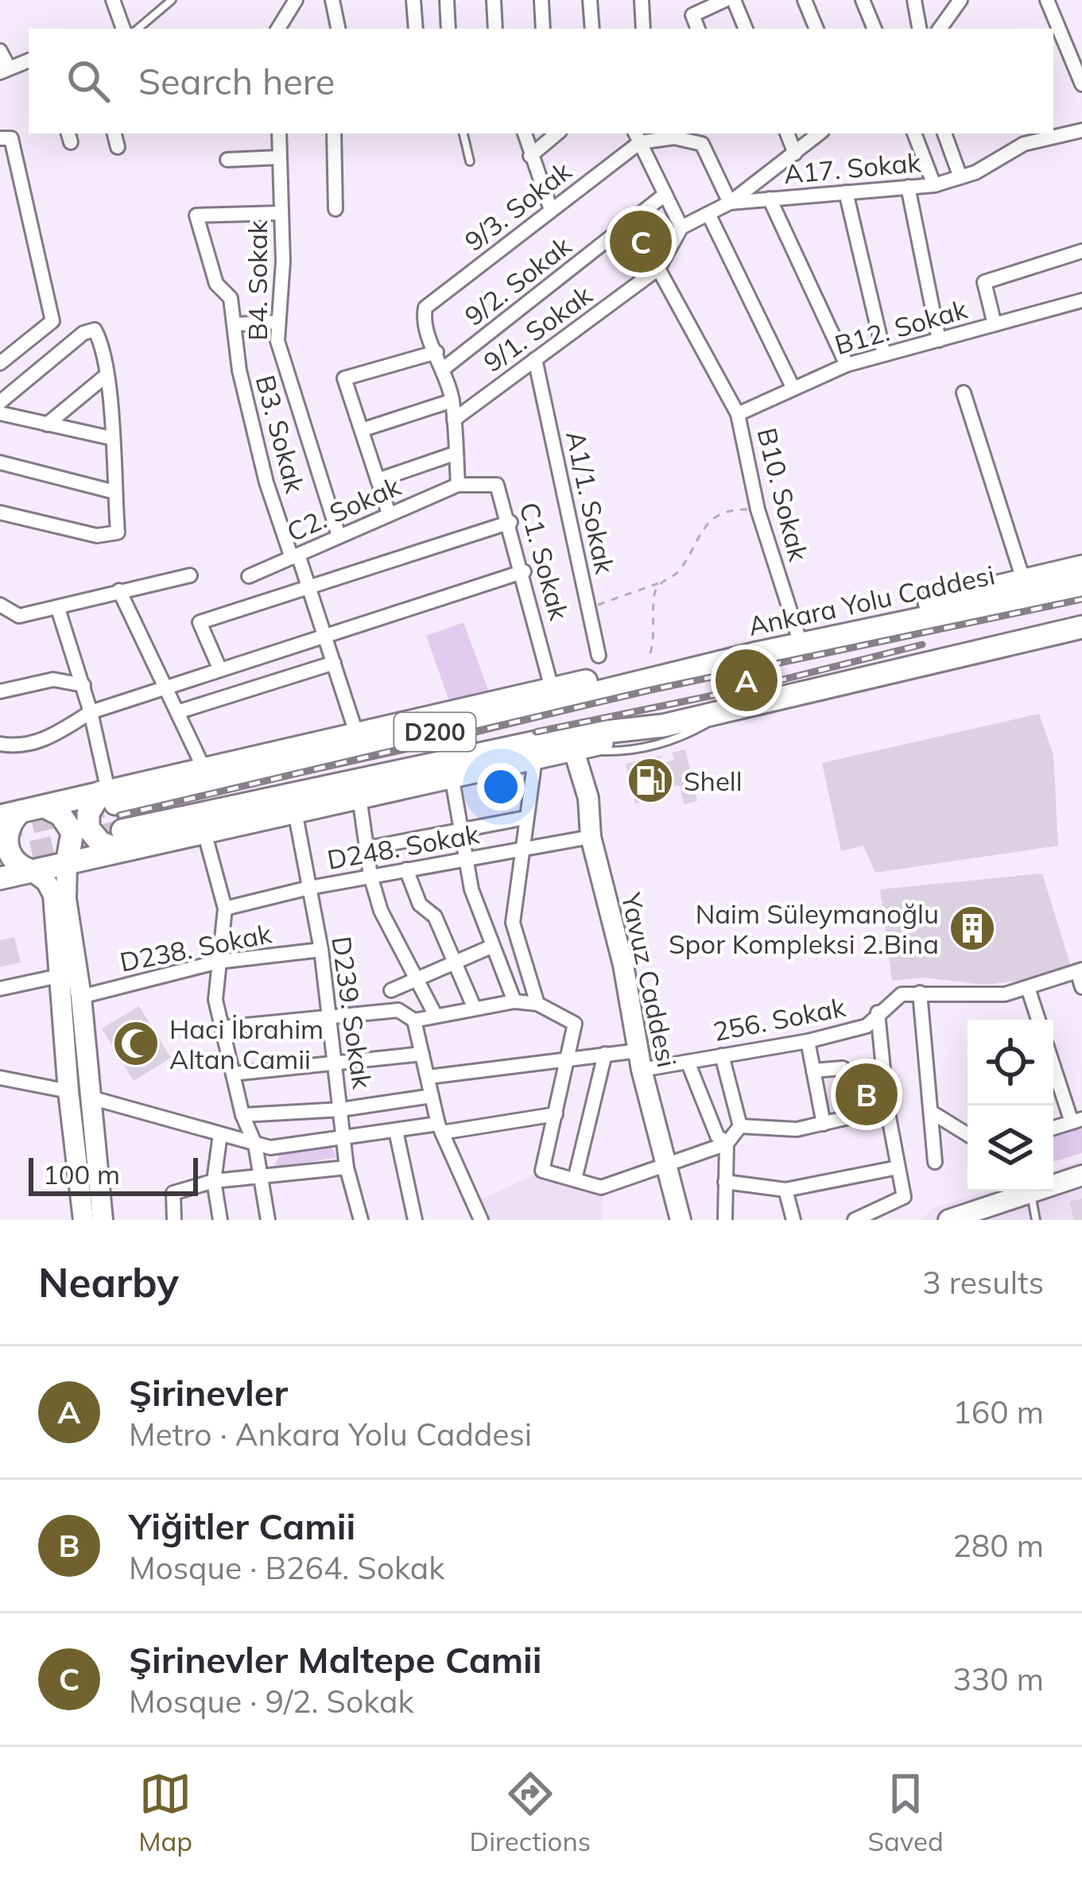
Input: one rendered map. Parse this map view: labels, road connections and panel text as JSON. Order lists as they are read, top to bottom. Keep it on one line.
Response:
{"streets":{"highway":["Ankara Yolu Caddesi","D200"],"main road":["Yavuz Caddesi"],"street":["A17. Sokak","9/3. Sokak","B4. Sokak","9/2. Sokak","B12. Sokak","9/1. Sokak","B3. Sokak","B10. Sokak","A1/1. Sokak","C2. Sokak","C1. Sokak","D248. Sokak","D238. Sokak","D239. Sokak","256. Sokak"]},"crossings":[["B4. Sokak","B3. Sokak"],["B4. Sokak","C2. Sokak"],["B12. Sokak","B10. Sokak"],["9/1. Sokak","B10. Sokak"],["9/1. Sokak","A1/1. Sokak"],["B3. Sokak","C2. Sokak"],["C2. Sokak","C1. Sokak"],["D248. Sokak","Yavuz Caddesi"],["D248. Sokak","D239. Sokak"],["D238. Sokak","D239. Sokak"],["Yavuz Caddesi","256. Sokak"]],"places":{"fuel station":["Shell"],"building":["Naim Süleymanoğlu Spor Kompleksi 2.Bina"],"mosque":["Haci İbrahim Altan Camii"]},"scale_bar":"100 m","page":{"search":"Search here","pins":["C","A","B"],"scale":"100 m","heading":["Nearby","3 results"],"list":[{"mark":"A","name":"Şirinevler","note":"Metro · Ankara Yolu Caddesi","value":"160 m"},{"mark":"B","name":"Yiğitler Camii","note":"Mosque · B264. Sokak","value":"280 m"},{"mark":"C","name":"Şirinevler Maltepe Camii","note":"Mosque · 9/2. Sokak","value":"330 m"}],"nav":["Map","Directions","Saved"]}}
